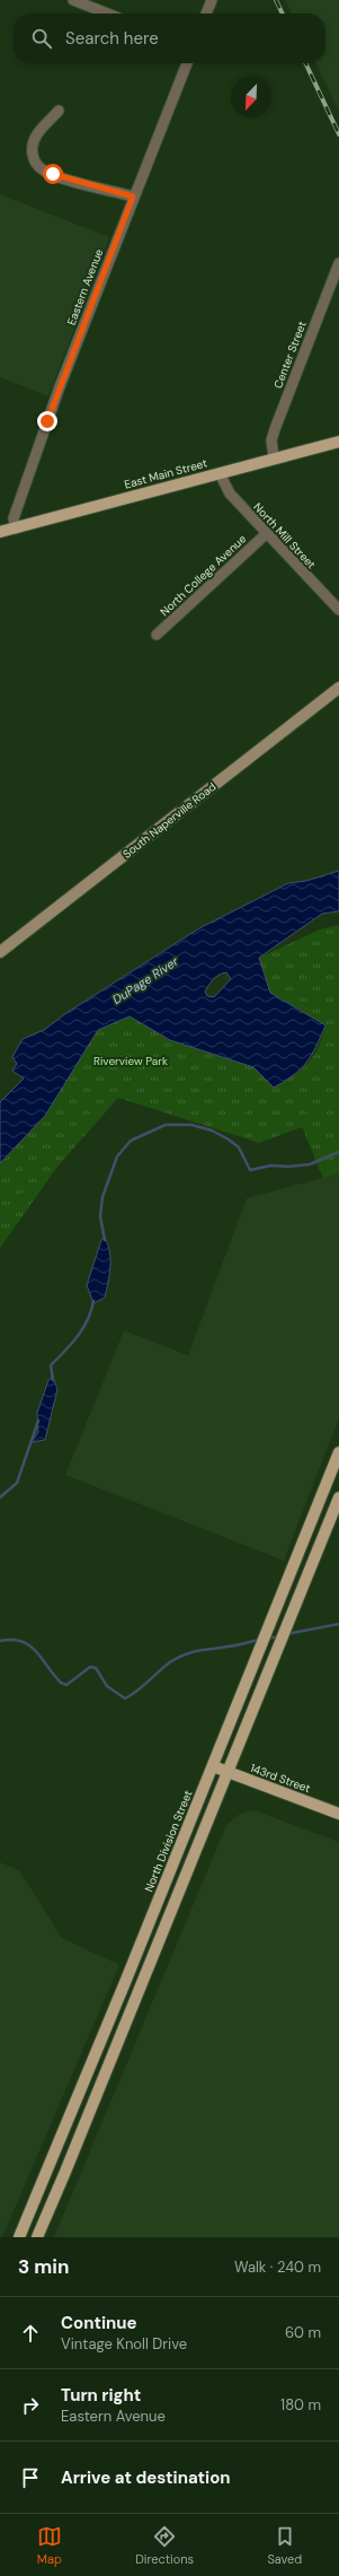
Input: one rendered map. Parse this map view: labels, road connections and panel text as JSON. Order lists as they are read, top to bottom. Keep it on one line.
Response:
{"streets":{"main road":["East Main Street","South Naperville Road","143rd Street","North Division Street"],"street":["Eastern Avenue","Center Street","North Mill Street","North College Avenue"]},"crossings":[["Eastern Avenue","East Main Street"],["Center Street","East Main Street"],["East Main Street","North Mill Street"],["North Mill Street","North College Avenue"],["143rd Street","North Division Street"]],"water":["DuPage River"],"parks":["Riverview Park"],"north":"bottom left","page":{"search":"Search here","heading":["3 min","Walk · 240 m"],"list":[["Continue","Vintage Knoll Drive","60 m"],["Turn right","Eastern Avenue","180 m"],"Arrive at destination"],"nav":["Map","Directions","Saved"]}}
